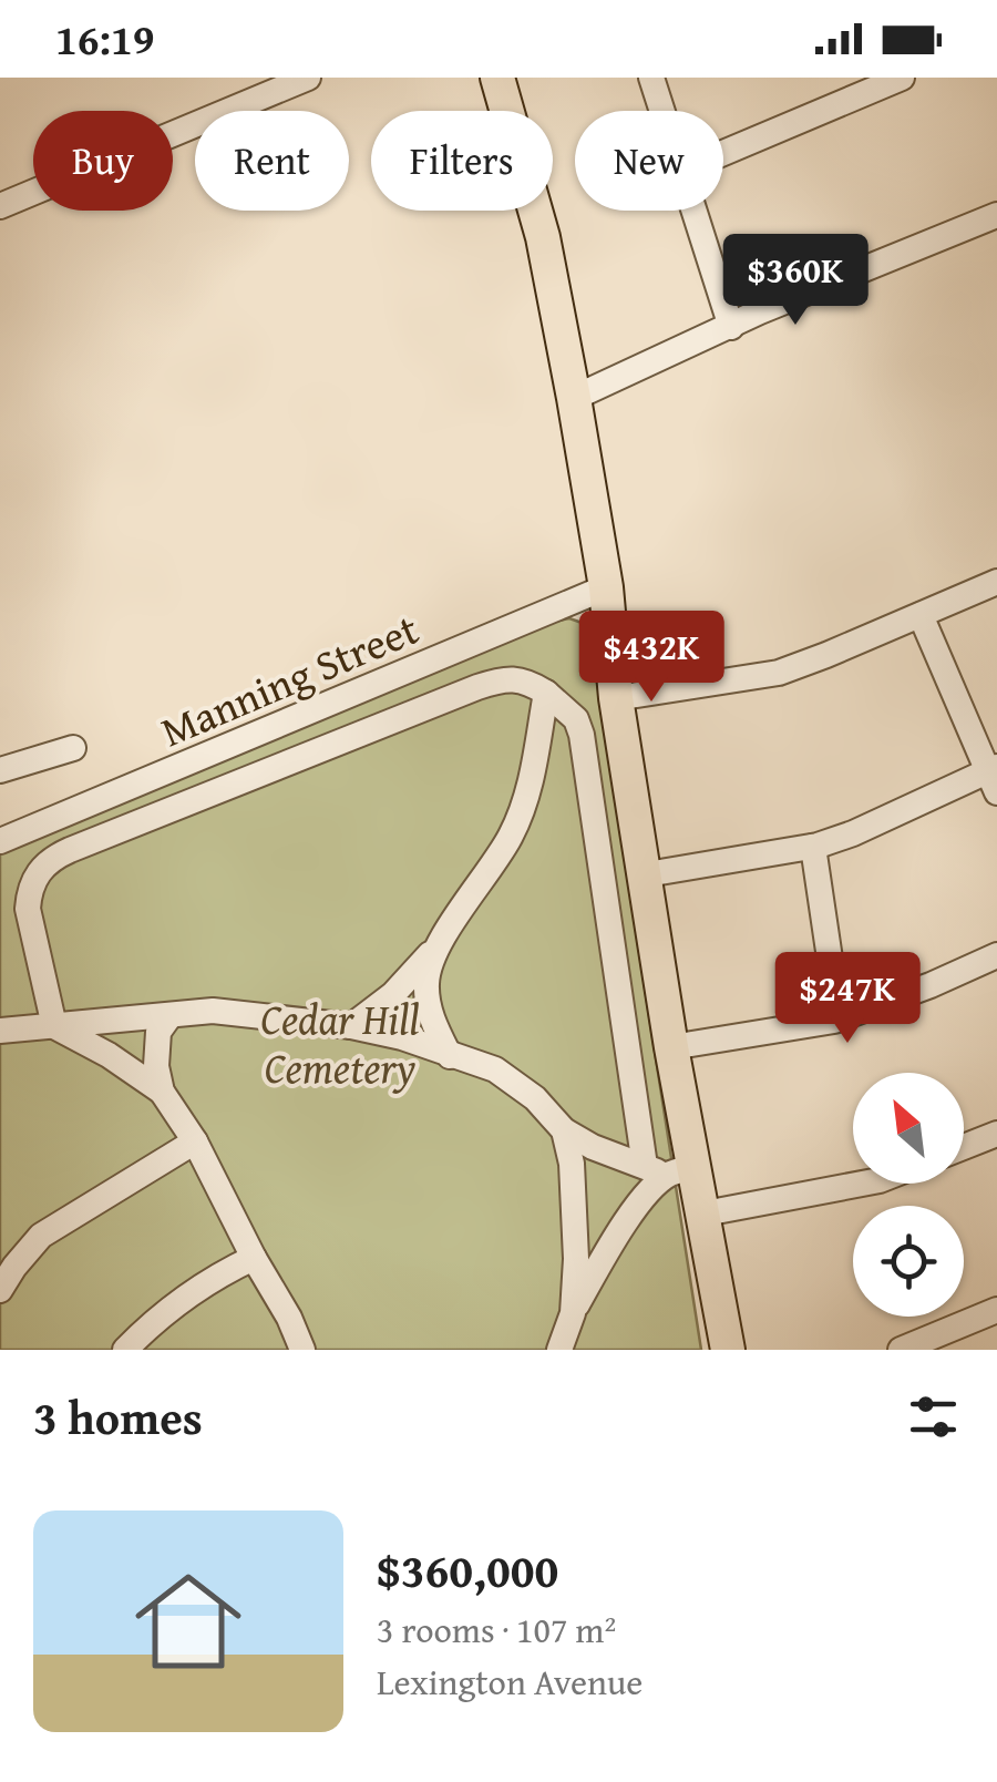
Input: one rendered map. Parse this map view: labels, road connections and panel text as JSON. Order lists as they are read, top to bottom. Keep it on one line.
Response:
{"streets":{"street":["Manning Street"]},"parks":["Cedar Hill Cemetery"],"north":"top left","page":{"status":"16:19","chip":["Buy","Rent","Filters","New"],"price":["$360K","$432K","$247K"],"heading":"3 homes","list":[{"name":"$360,000","note":"3 rooms · 107 m² · Lexington Avenue"}]}}
